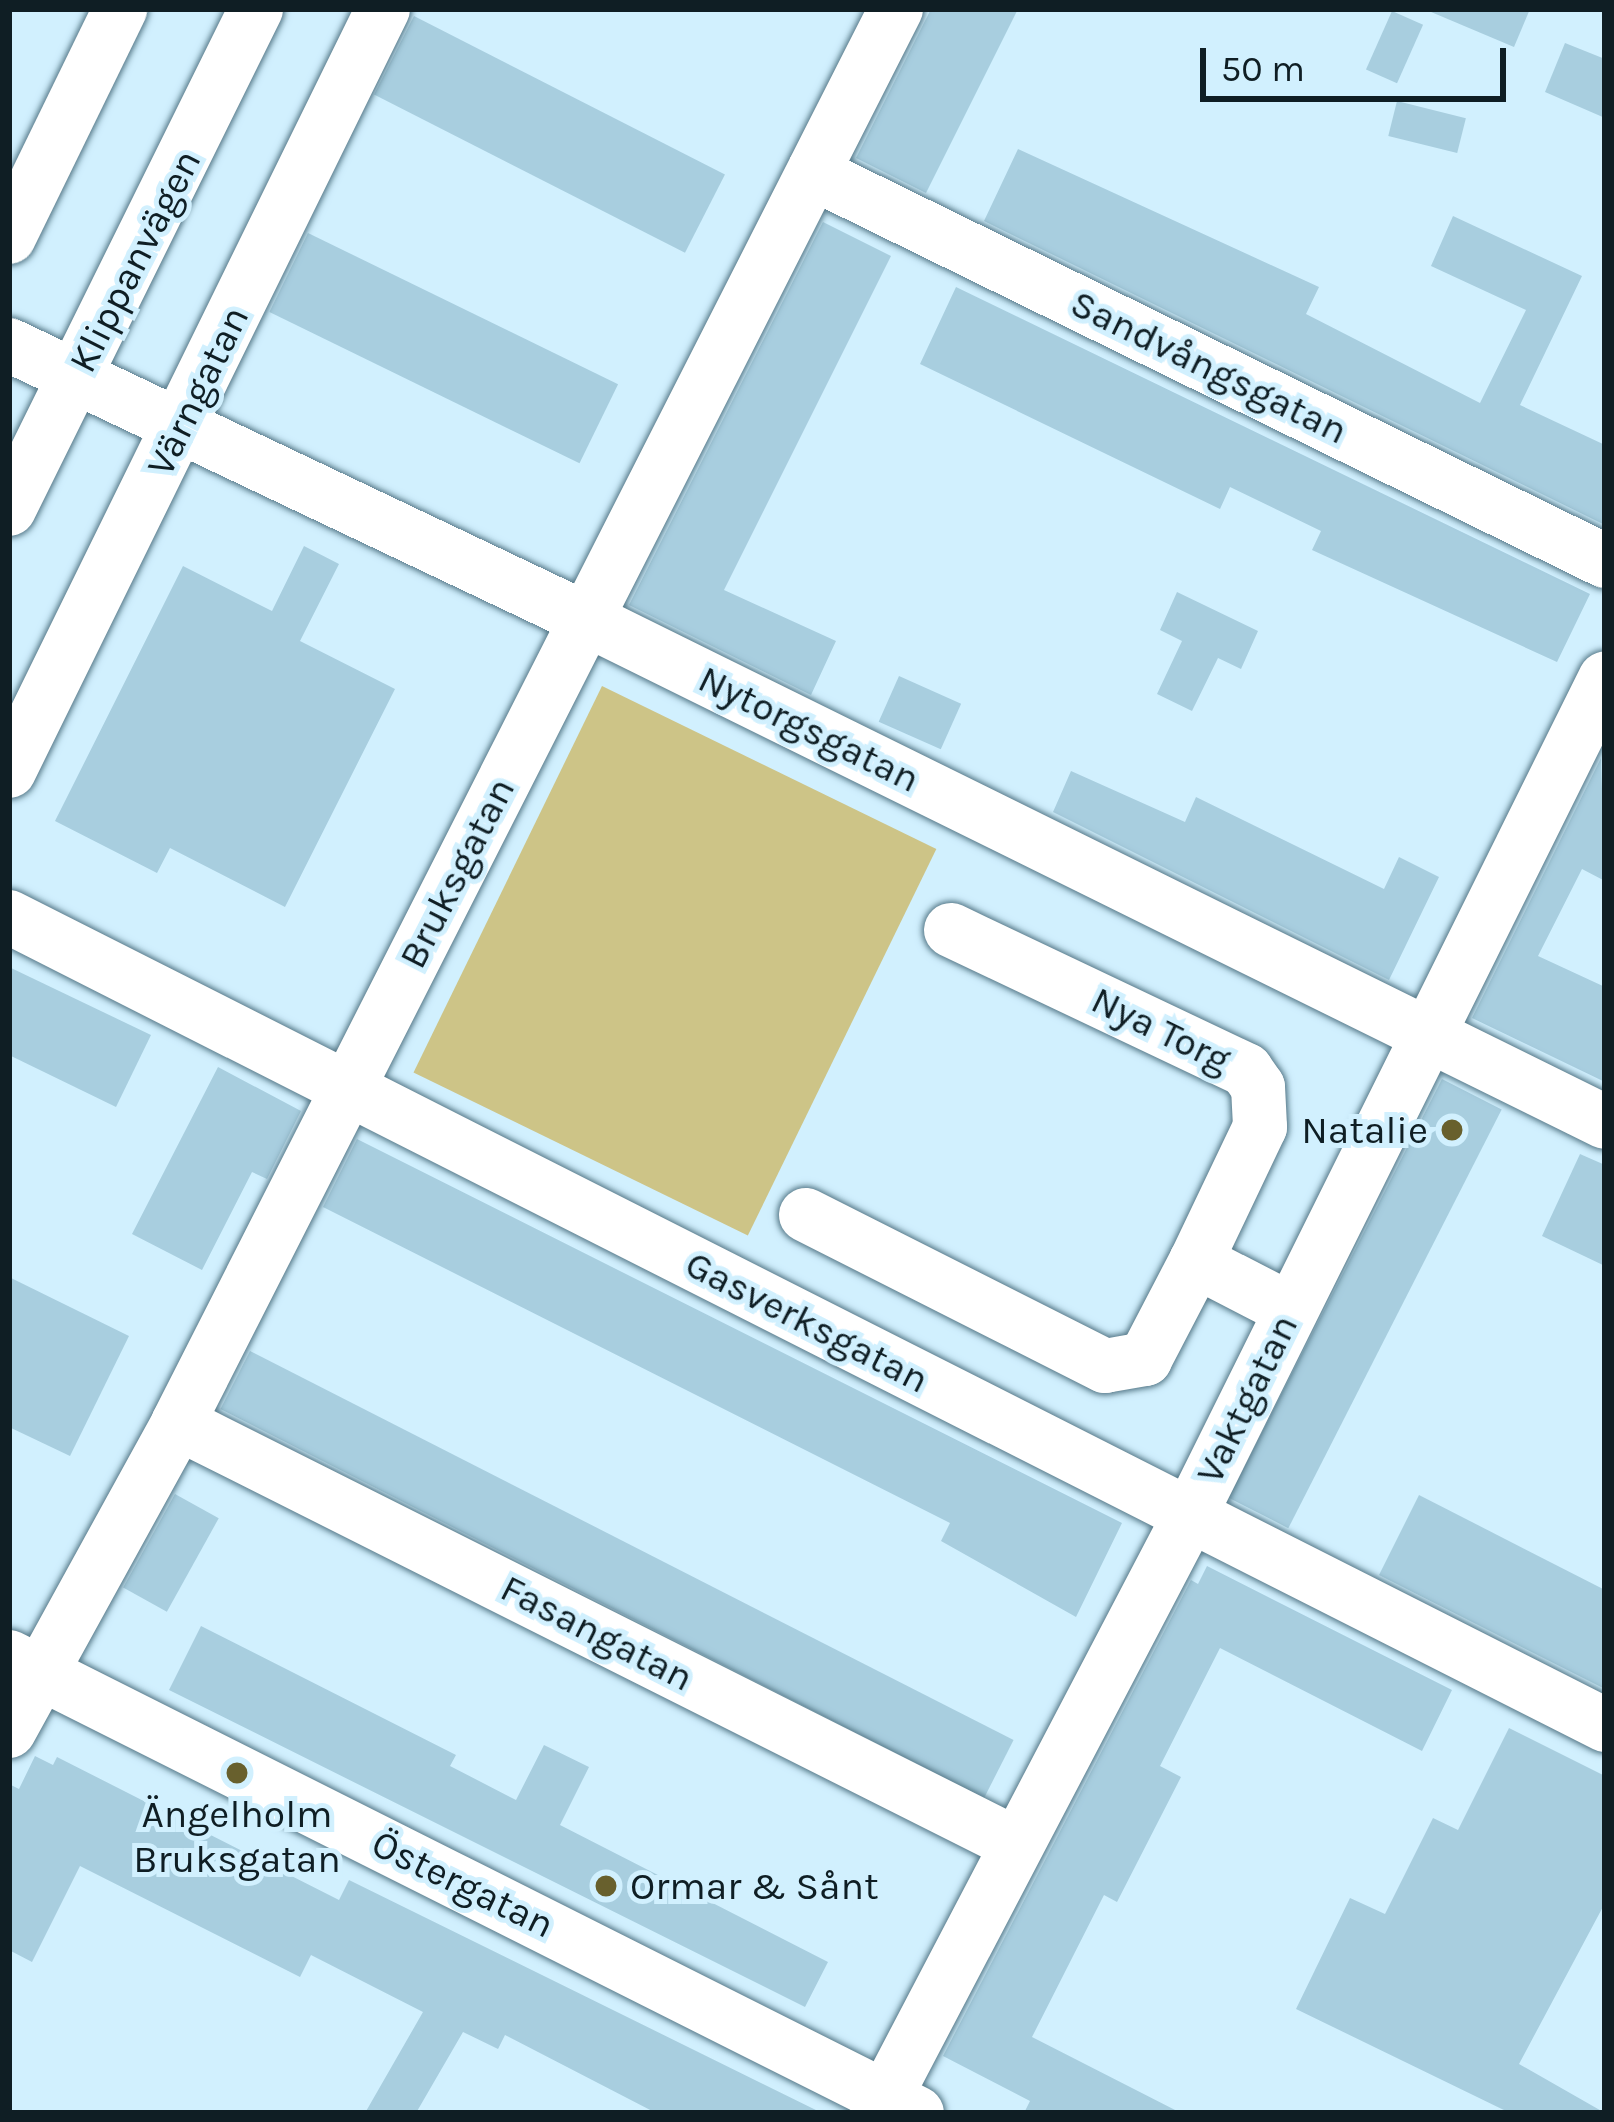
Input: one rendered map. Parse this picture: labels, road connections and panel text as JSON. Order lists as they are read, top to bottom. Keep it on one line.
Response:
{"streets":{"street":["Klippanvägen","Sandvångsgatan","Värngatan","Nytorgsgatan","Bruksgatan","Nya Torg","Gasverksgatan","Vaktgatan","Fasangatan","Östergatan"]},"crossings":[["Klippanvägen","Nytorgsgatan"],["Sandvångsgatan","Bruksgatan"],["Värngatan","Nytorgsgatan"],["Nytorgsgatan","Bruksgatan"],["Nytorgsgatan","Vaktgatan"],["Bruksgatan","Gasverksgatan"],["Bruksgatan","Fasangatan"],["Bruksgatan","Östergatan"],["Gasverksgatan","Vaktgatan"],["Vaktgatan","Fasangatan"],["Vaktgatan","Östergatan"]],"places":["Natalie","Ängelholm Bruksgatan","Ormar & Sånt"],"scale_bar":"50 m"}
